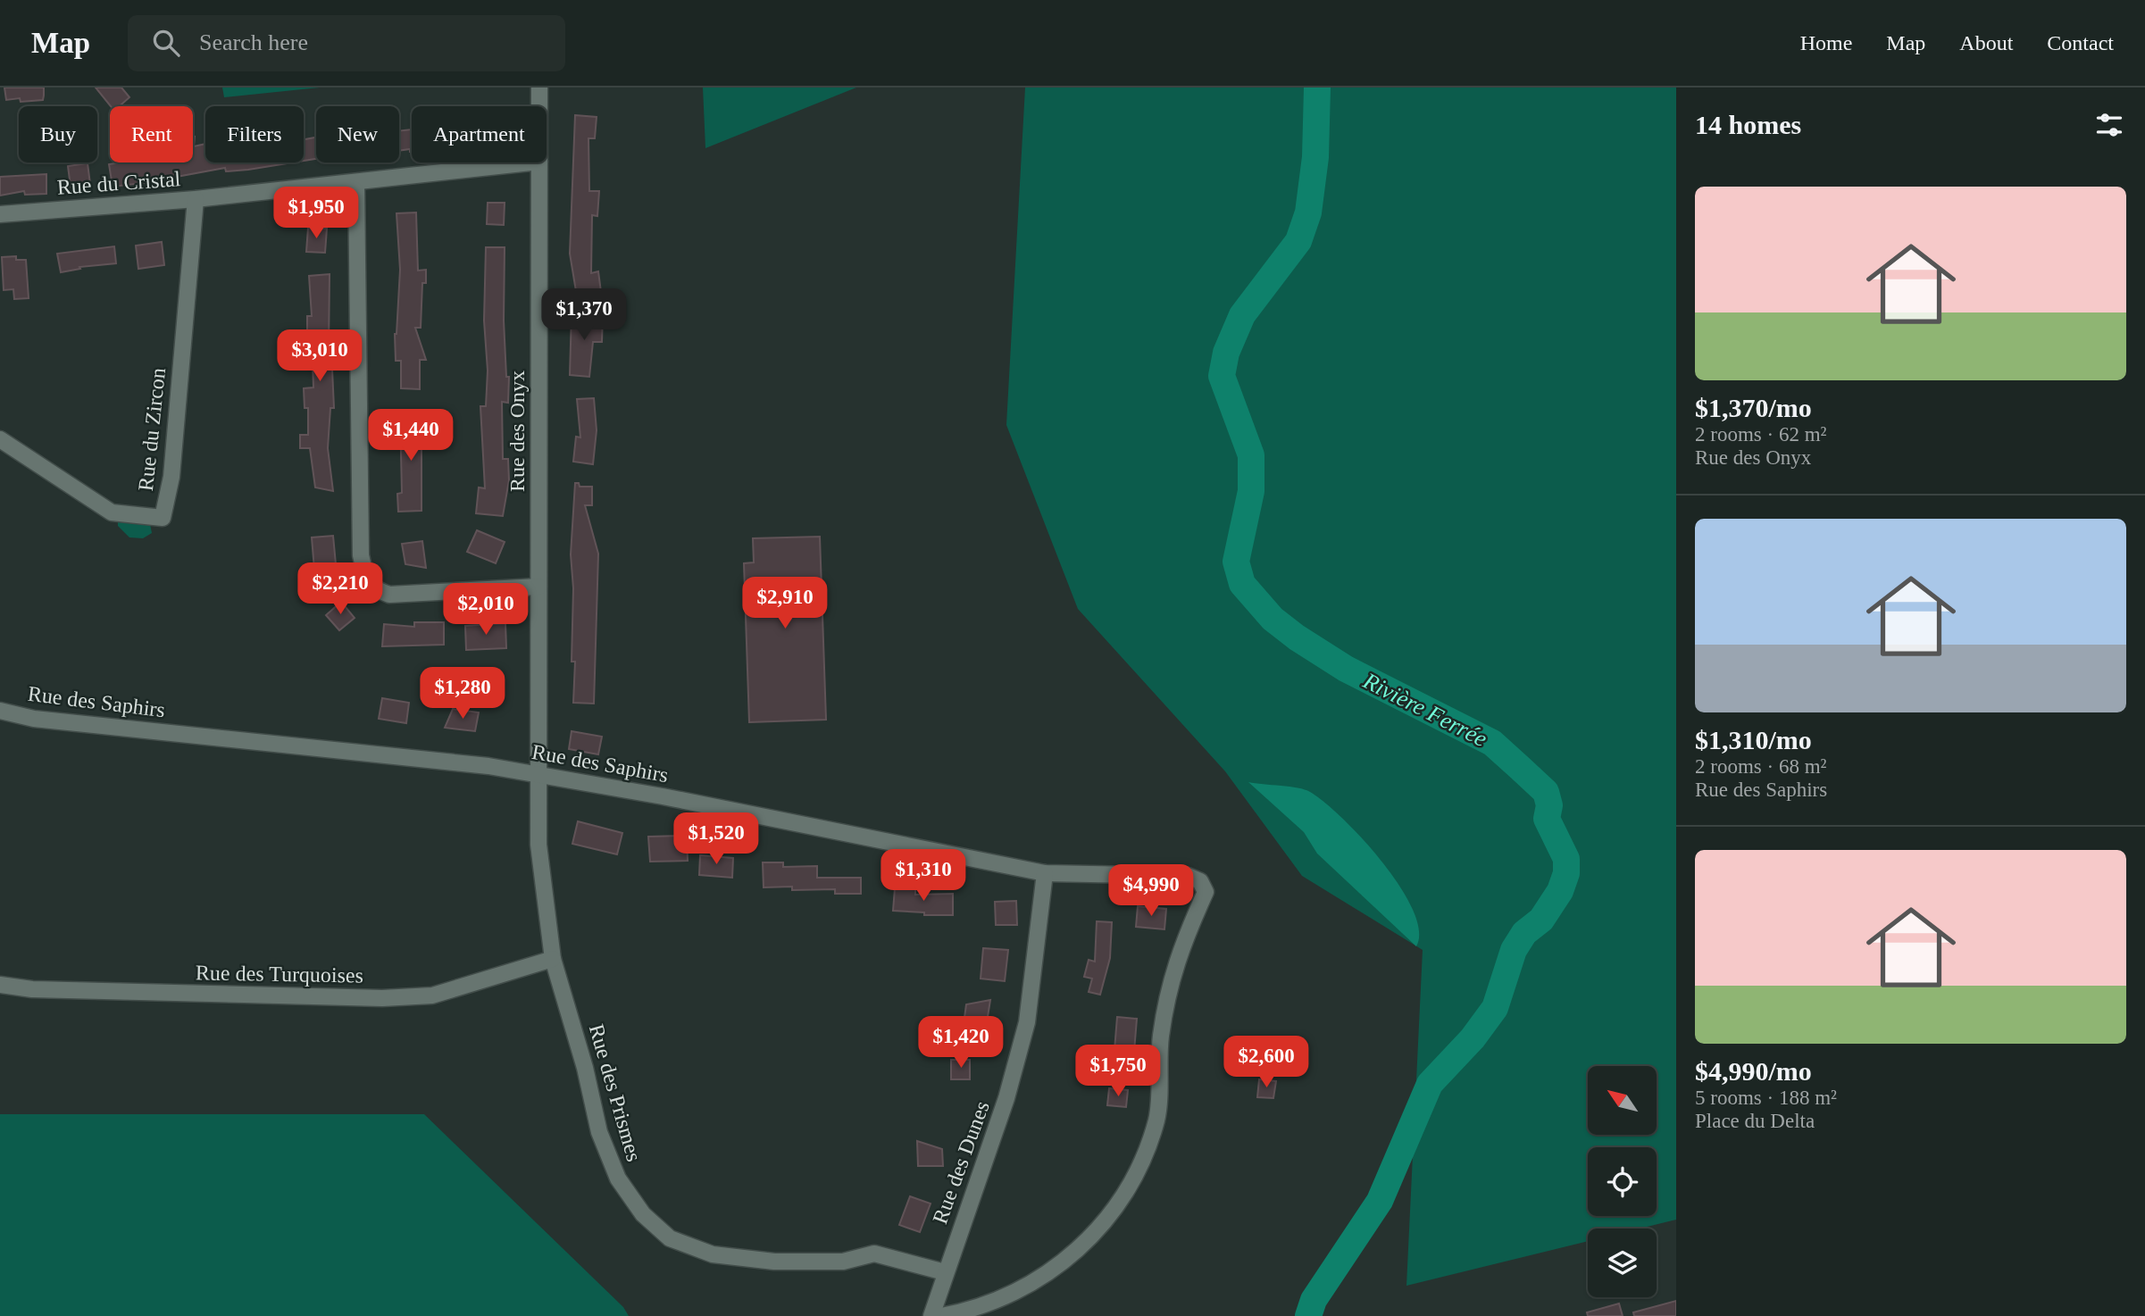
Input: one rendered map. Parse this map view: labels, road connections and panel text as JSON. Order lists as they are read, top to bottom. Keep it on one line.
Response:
{"streets":{"street":["Rue du Cristal","Rue du Zircon","Rue des Onyx","Rue des Saphirs","Rue des Turquoises","Rue des Prismes","Rue des Dunes"]},"crossings":[["Rue du Cristal","Rue du Zircon"],["Rue des Onyx","Rue des Saphirs"],["Rue des Onyx","Rue des Prismes"],["Rue des Saphirs","Rue des Prismes"],["Rue des Saphirs","Rue des Dunes"],["Rue des Turquoises","Rue des Prismes"],["Rue des Prismes","Rue des Dunes"]],"water":["Rivière Ferrée"],"north":"top left","page":{"header":"Map","search":"Search here","nav":["Home","Map","About","Contact"],"heading":"14 homes","chip":["Buy","Rent","Filters","New","Apartment"],"list":[{"name":"$1,370/mo","note":"2 rooms · 62 m² · Rue des Onyx"},{"name":"$1,310/mo","note":"2 rooms · 68 m² · Rue des Saphirs"},{"name":"$4,990/mo","note":"5 rooms · 188 m² · Place du Delta"}],"price":["$1,950","$1,370","$3,010","$1,440","$2,210","$2,910","$2,010","$1,280","$1,520","$1,310","$4,990","$1,420","$2,600","$1,750"]}}
